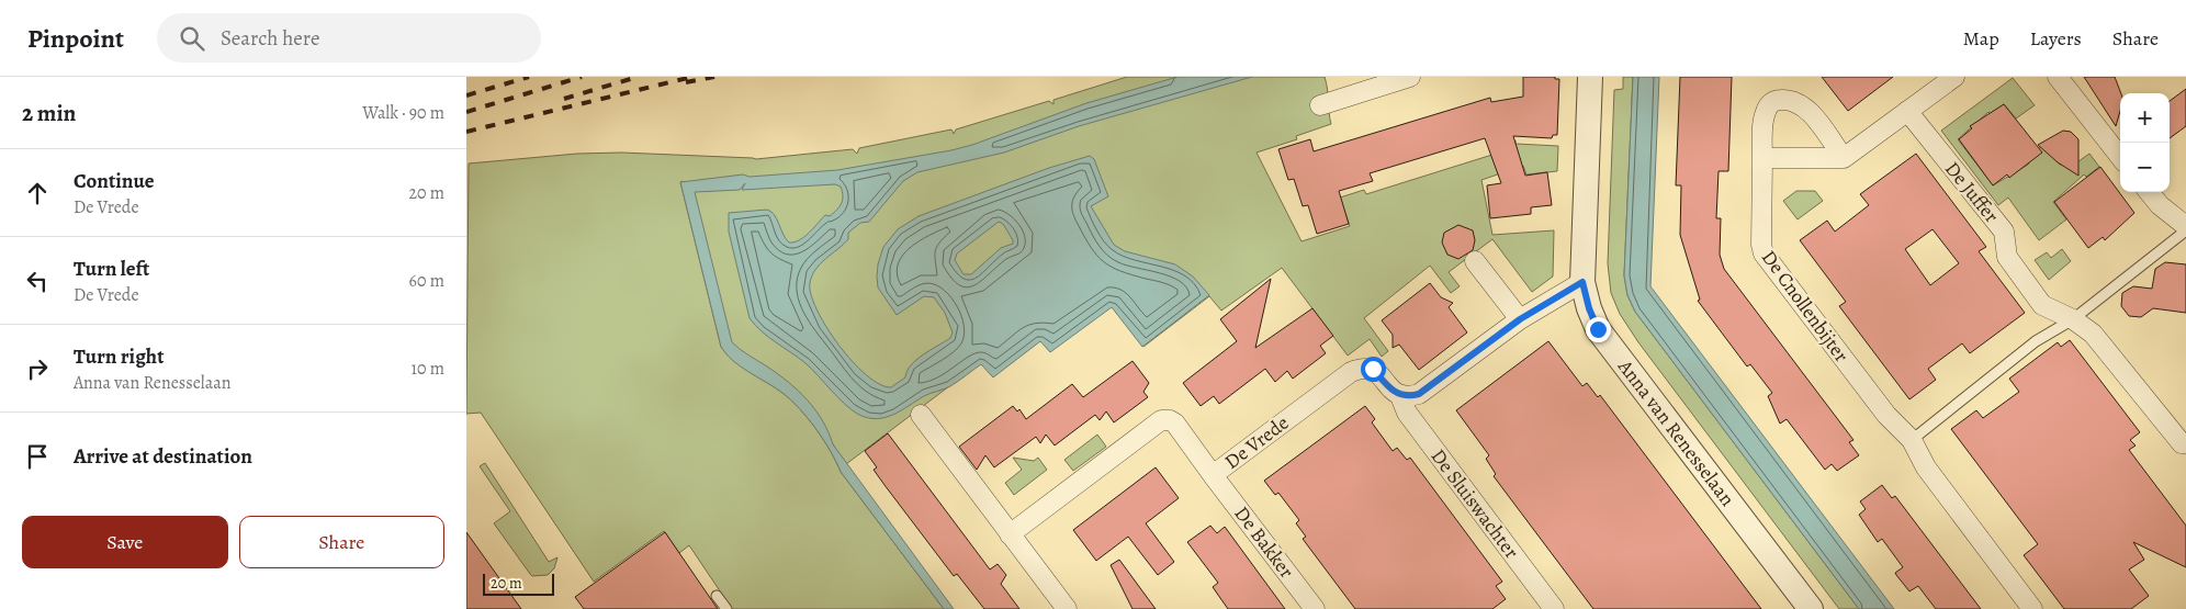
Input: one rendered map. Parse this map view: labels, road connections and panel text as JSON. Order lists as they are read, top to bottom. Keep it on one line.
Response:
{"streets":{"street":["De Juffer","De Cnollenbijter","Anna van Renesselaan","De Vrede","De Sluiswachter","De Bakker"]},"crossings":[["De Vrede","De Sluiswachter"],["De Vrede","De Bakker"]],"scale_bar":"20 m","page":{"header":"Pinpoint","search":"Search here","nav":["Map","Layers","Share"],"heading":["2 min","Walk · 90 m"],"map_buttons":["+","−"],"list":[["Continue","De Vrede","20 m"],["Turn left","De Vrede","60 m"],["Turn right","Anna van Renesselaan","10 m"],"Arrive at destination"],"buttons":["Save","Share"],"scale":"20 m"}}
